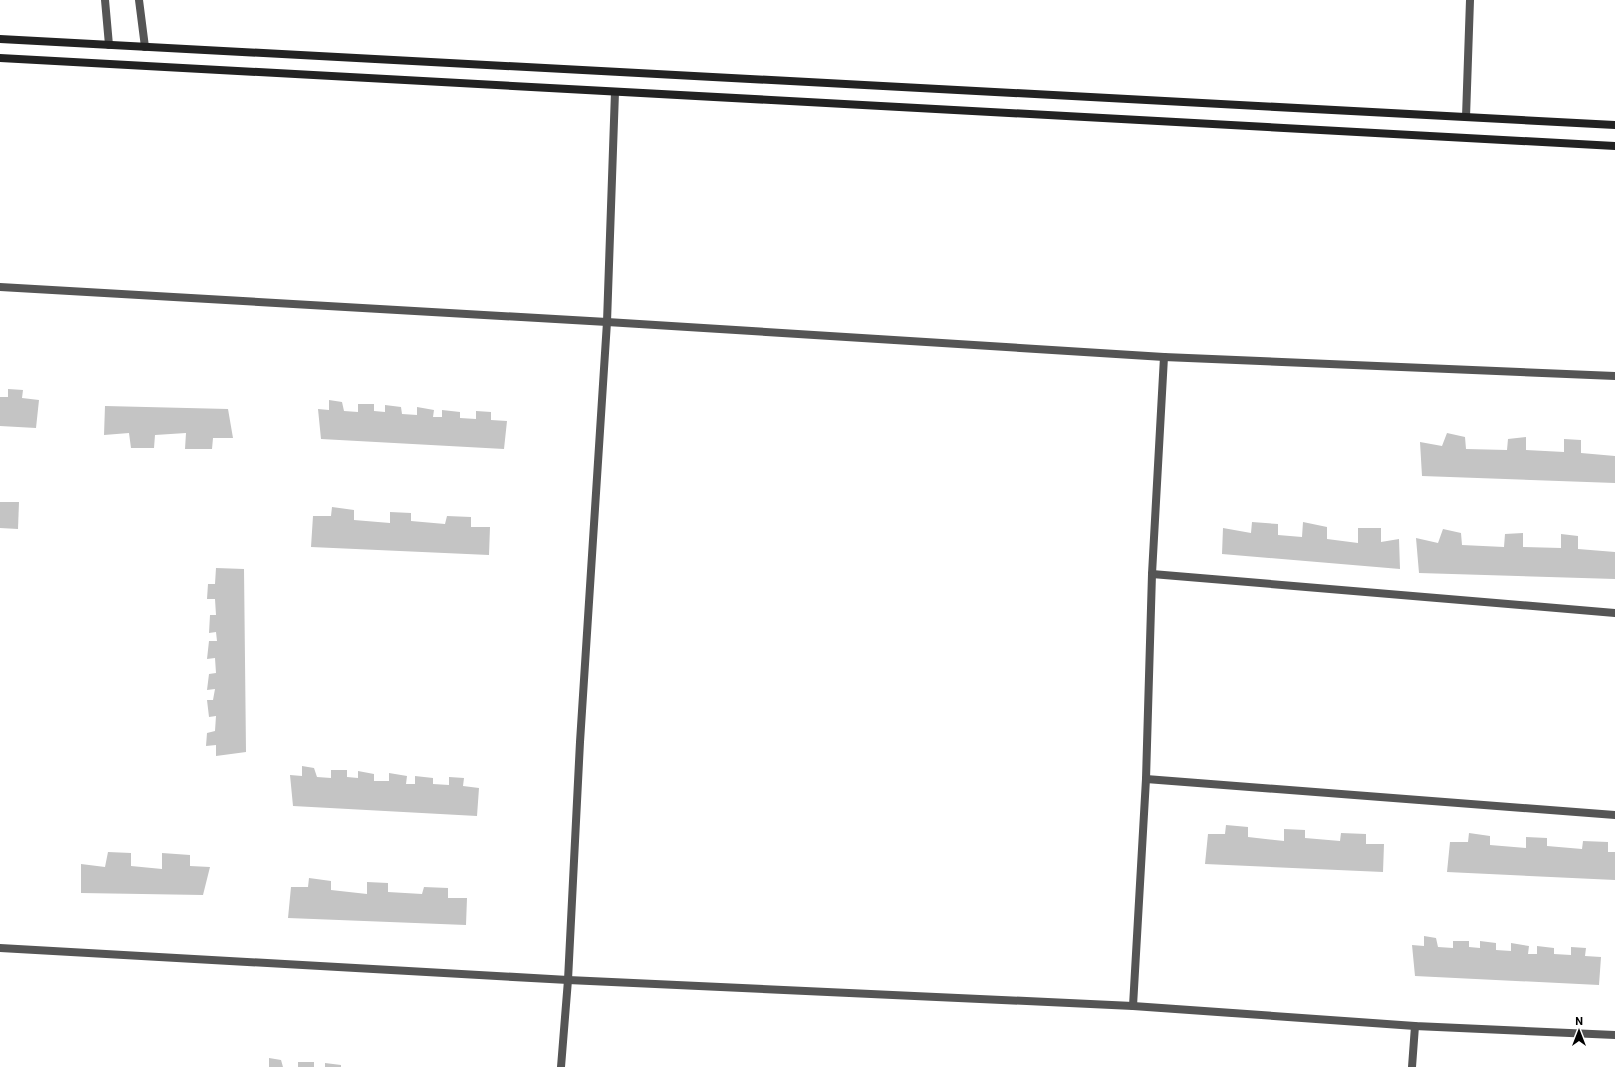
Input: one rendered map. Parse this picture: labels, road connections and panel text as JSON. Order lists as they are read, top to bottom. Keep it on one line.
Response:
{"north":"top"}
